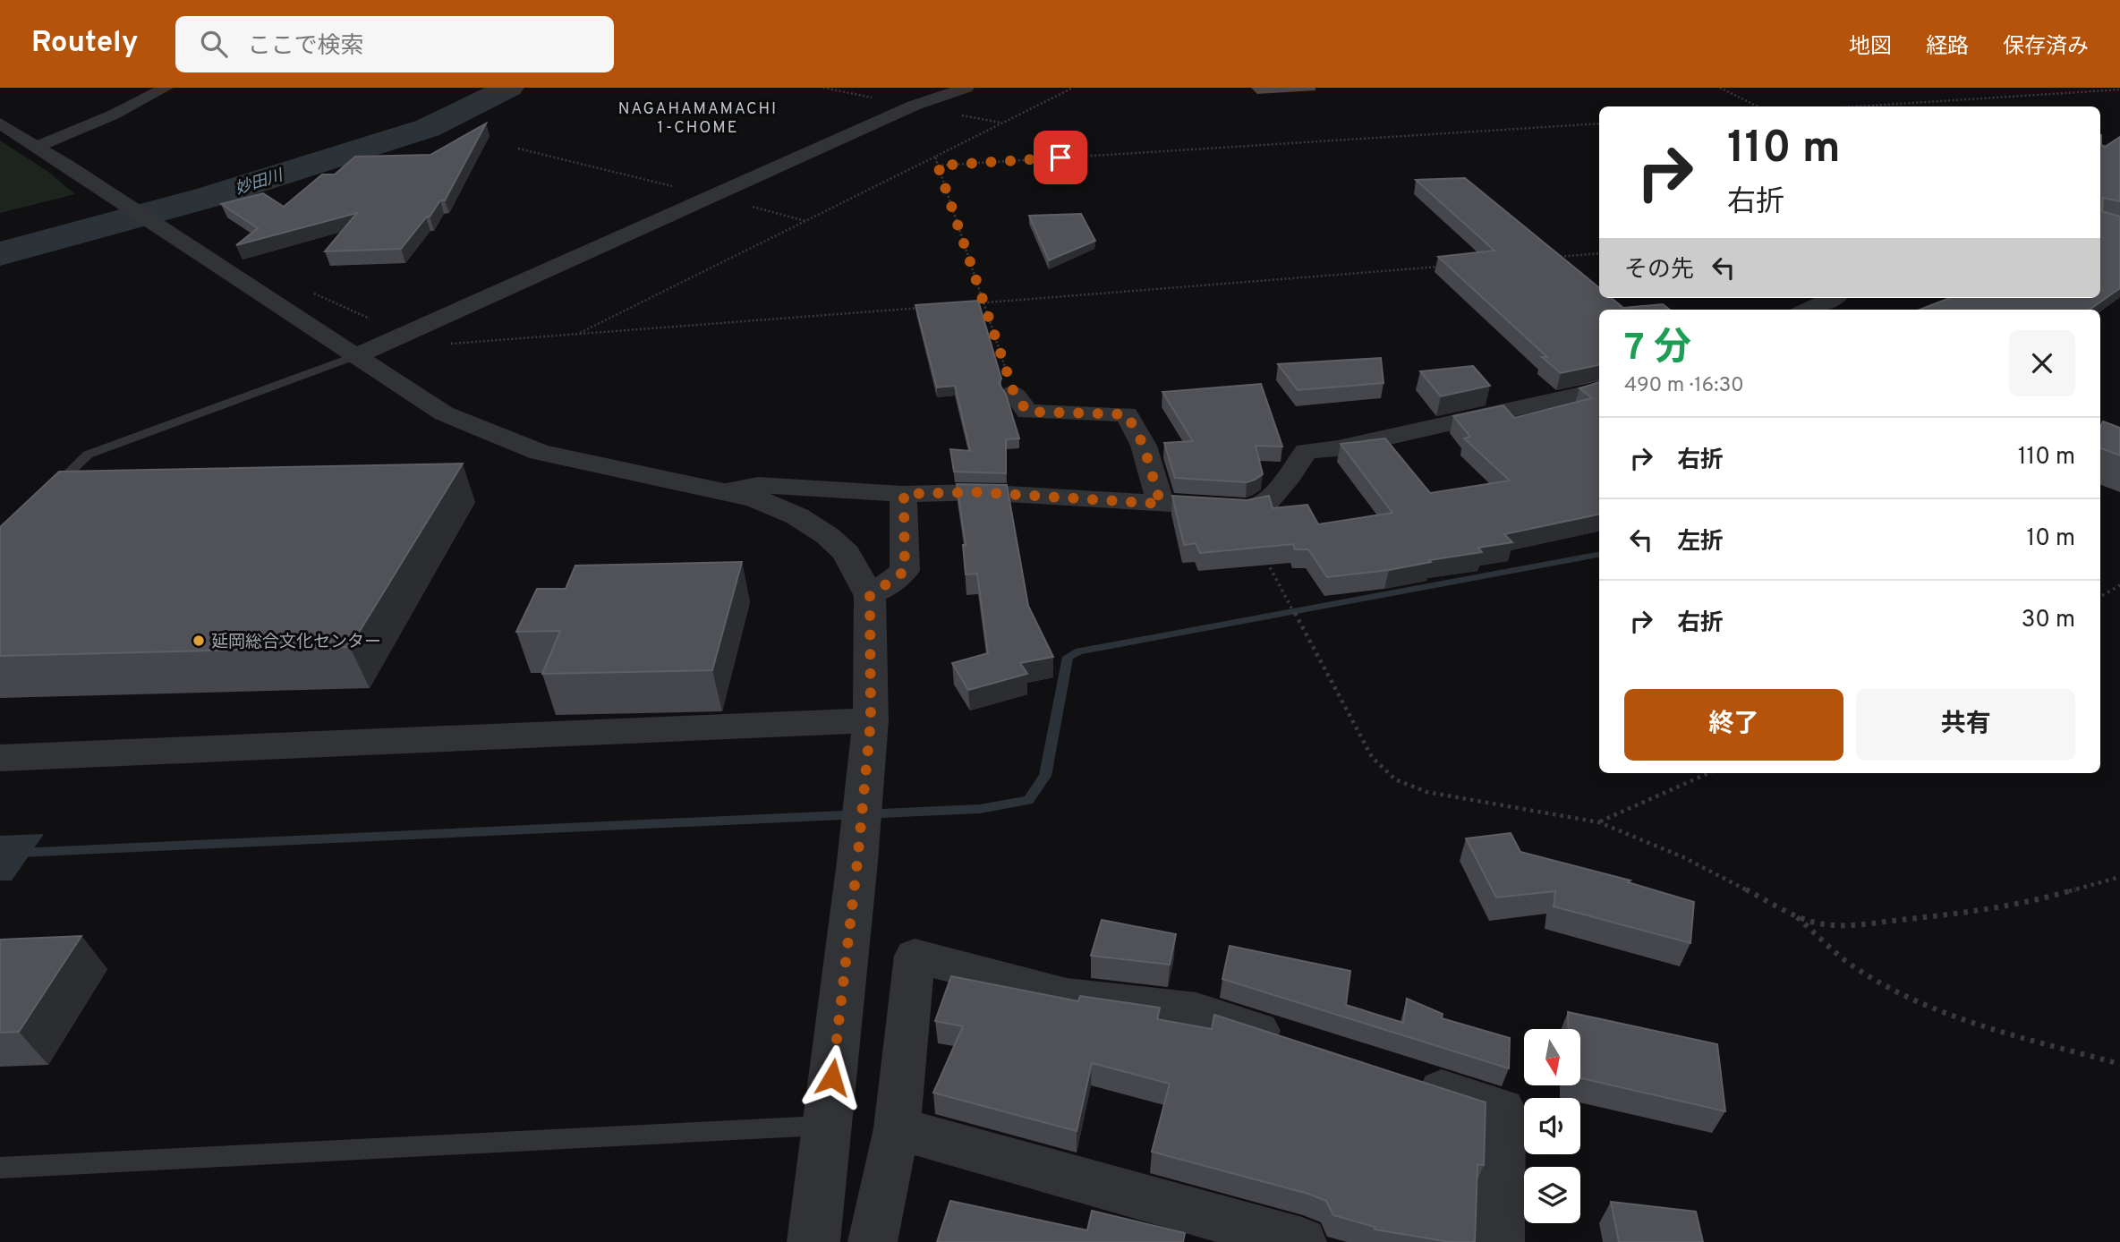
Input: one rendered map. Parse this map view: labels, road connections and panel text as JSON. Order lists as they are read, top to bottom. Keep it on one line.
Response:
{"districts":["NAGAHAMAMACHI 1-CHOME"],"water":["妙田川"],"places":["延岡総合文化センター"],"north":"bottom","page":{"header":"Routely","search":"ここで検索","nav":["地図","経路","保存済み"],"turn":["110 m","右折"],"then":"その先","heading":["7 分","490 m · 16:30"],"list":[{"name":"右折","value":"110 m"},{"name":"左折","value":"10 m"},{"name":"右折","value":"30 m"}],"buttons":["終了","共有"]}}
